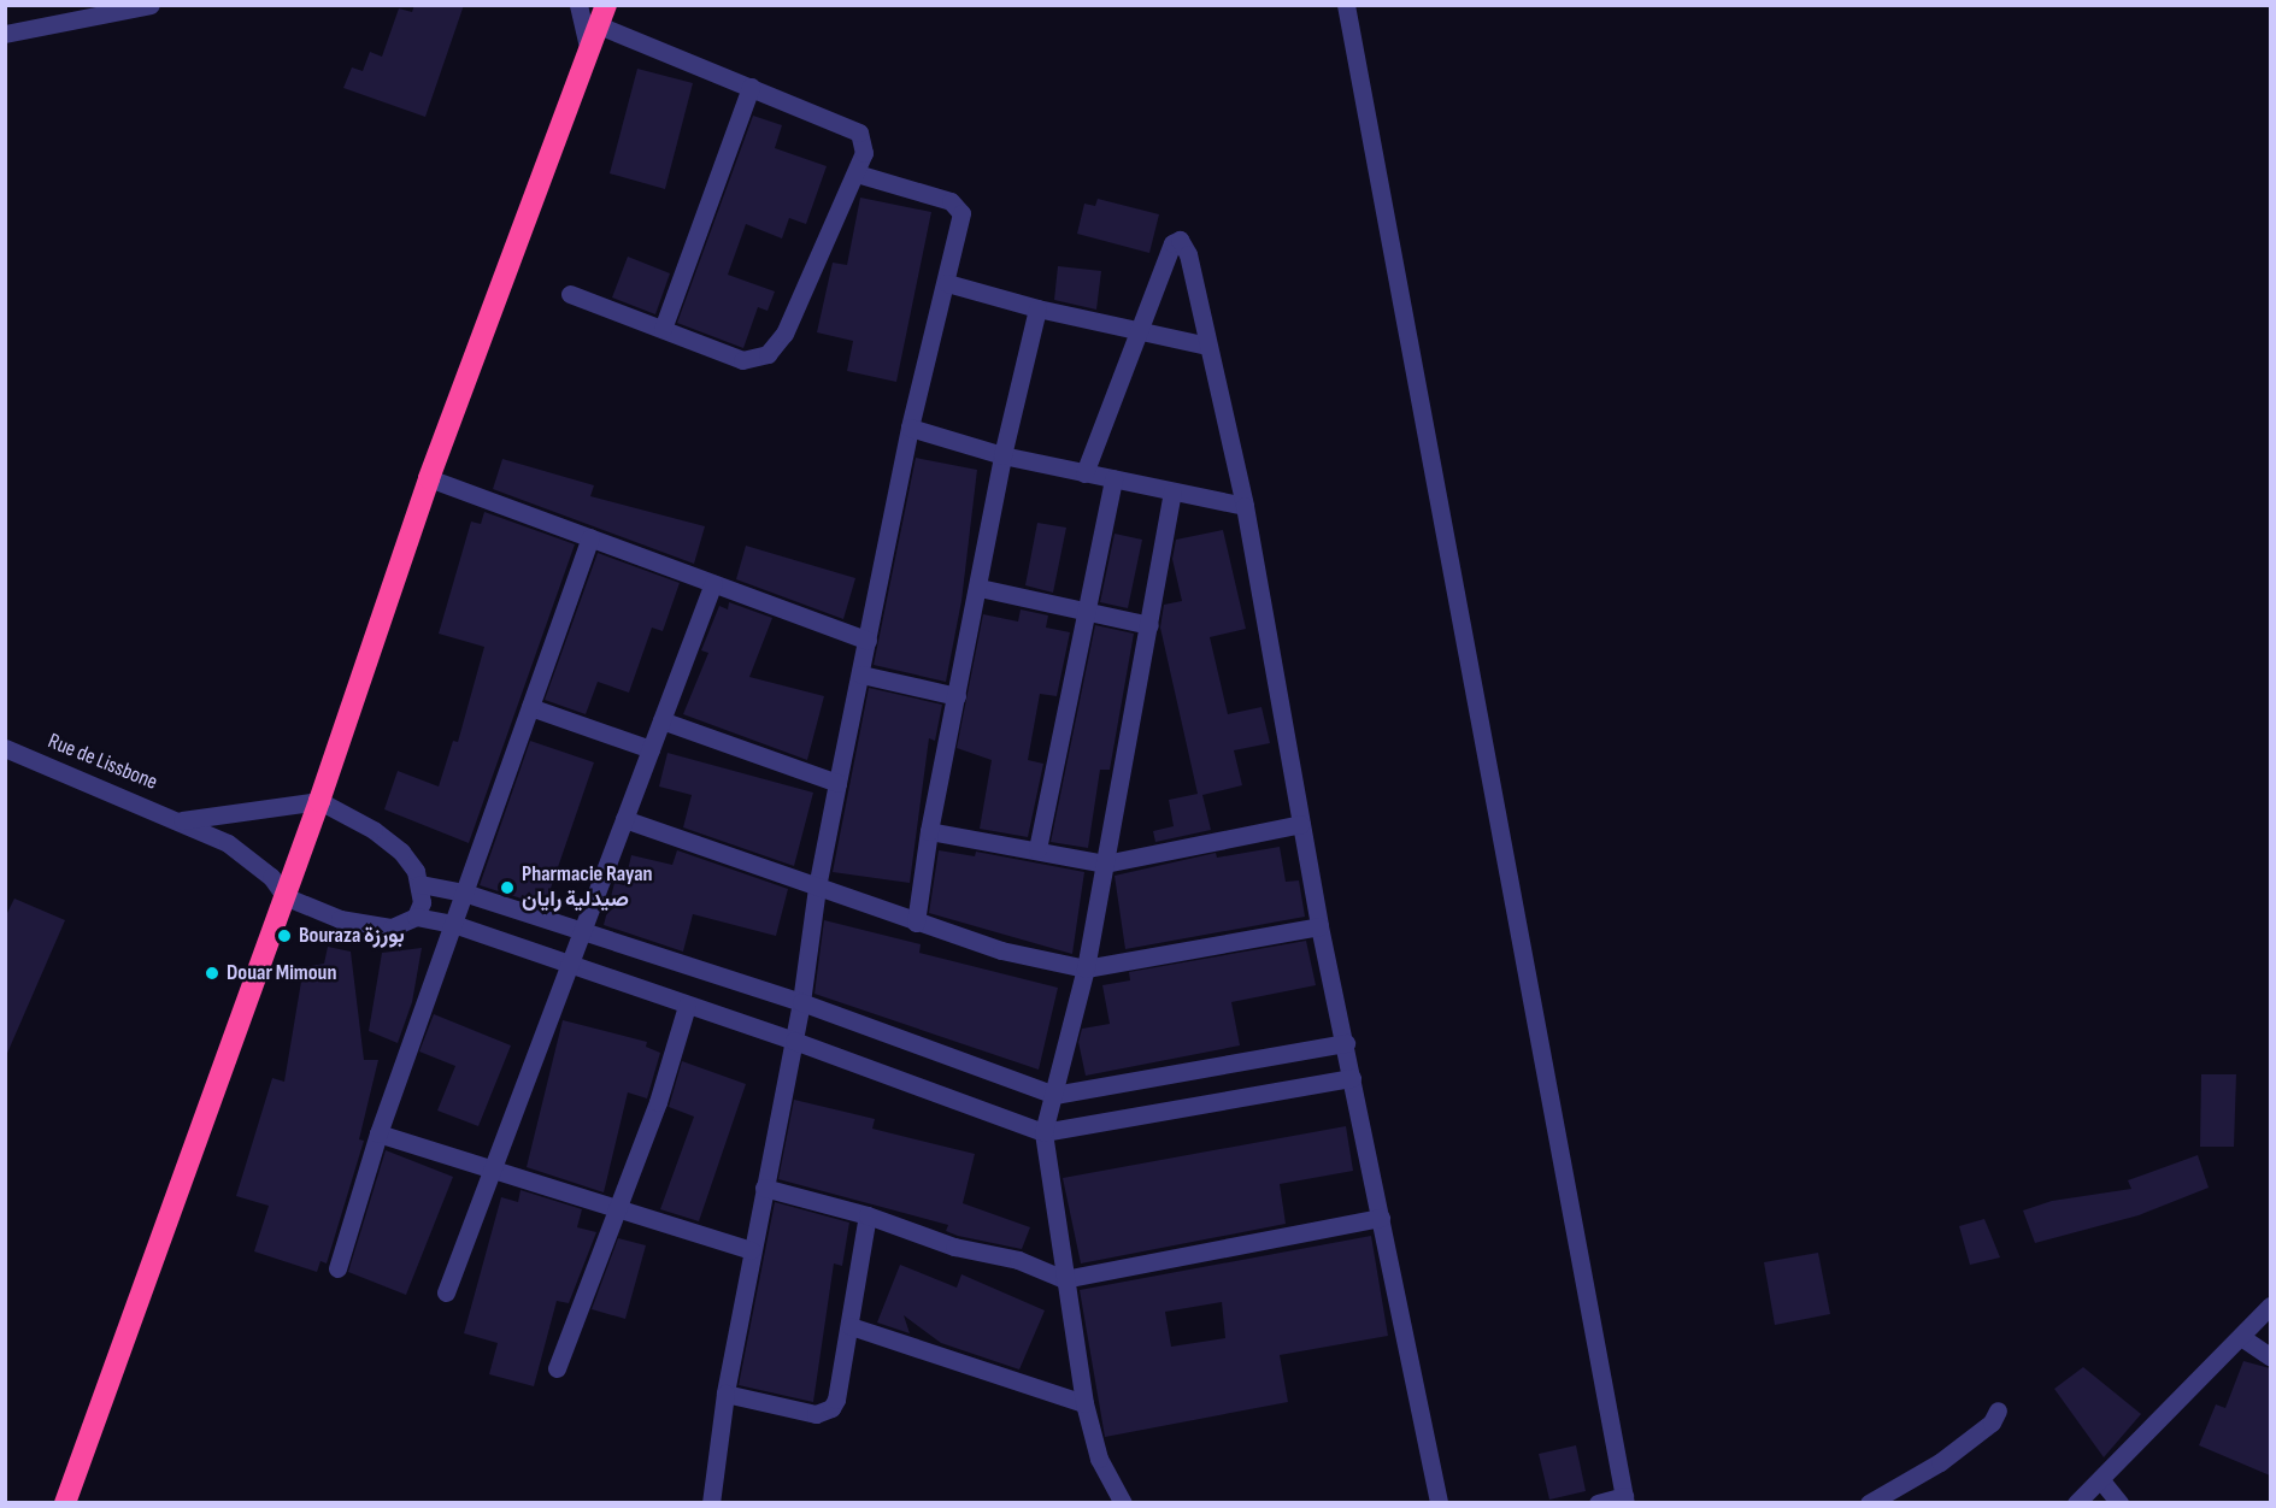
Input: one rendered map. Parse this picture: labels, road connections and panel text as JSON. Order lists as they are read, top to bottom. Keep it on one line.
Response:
{"streets":{"street":["Rue de Lissbone"]},"places":["Pharmacie Rayan صيدلية رايان","Bouraza بورزة","Douar Mimoun"]}
